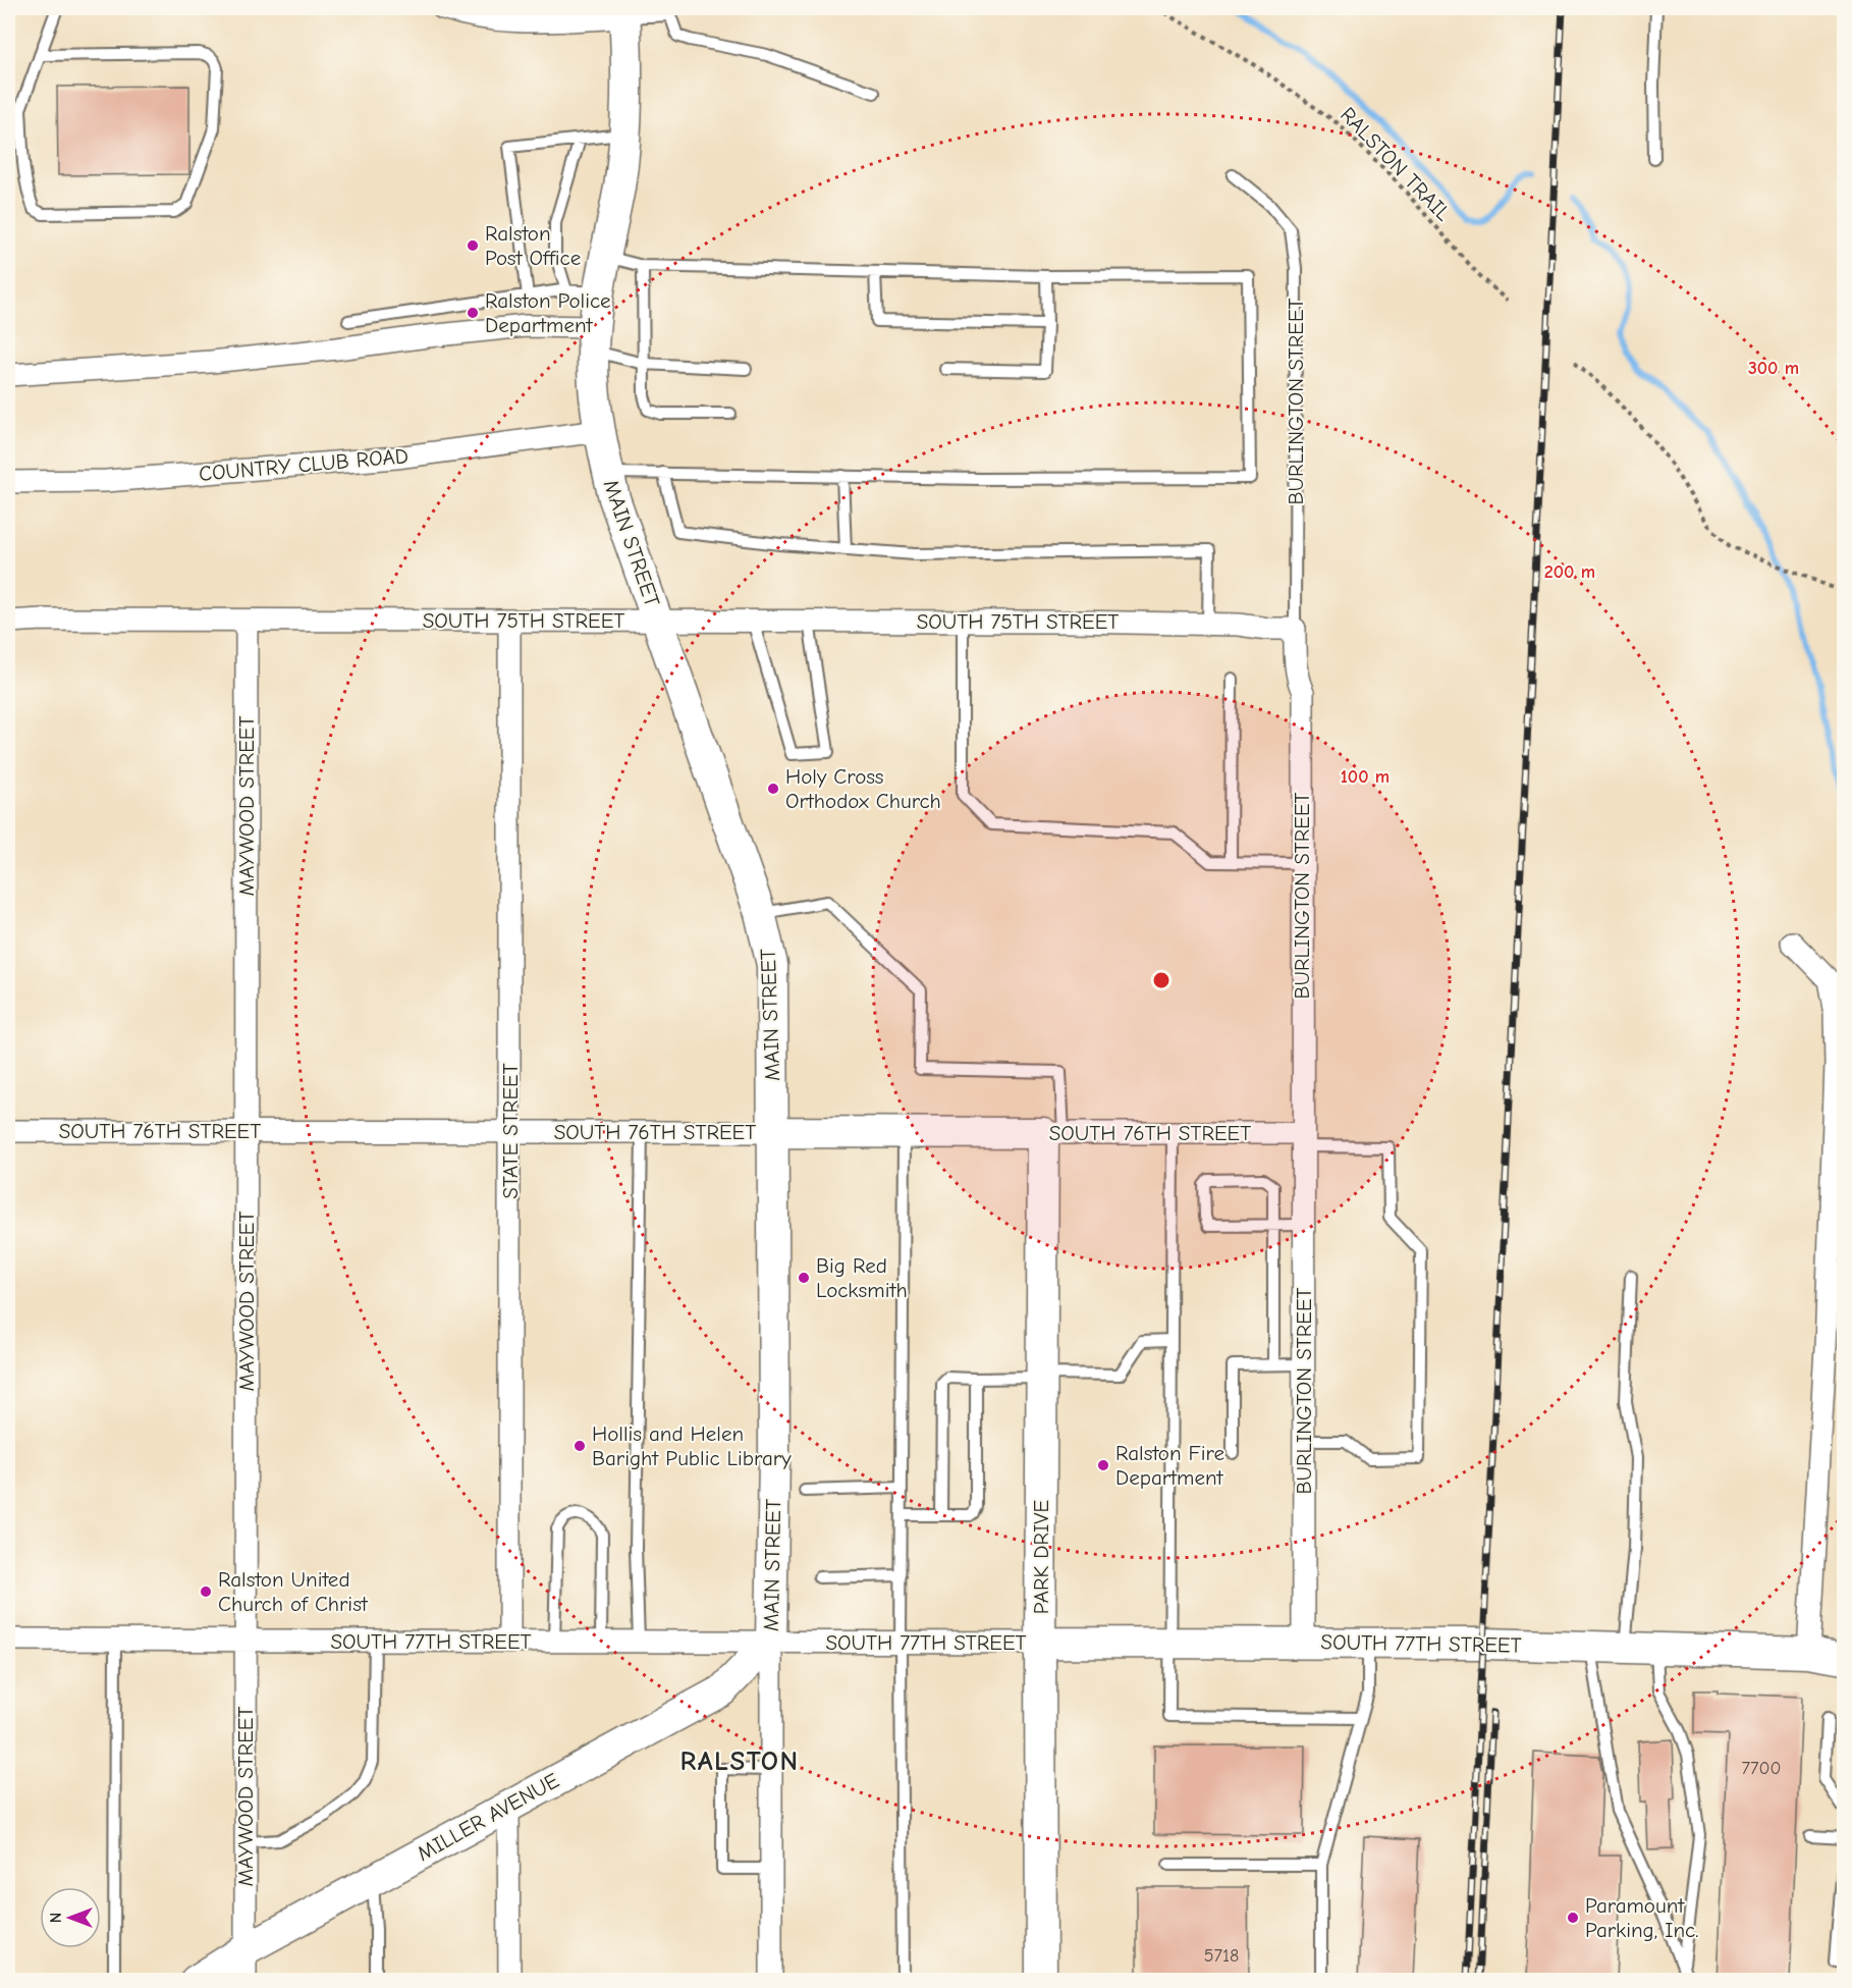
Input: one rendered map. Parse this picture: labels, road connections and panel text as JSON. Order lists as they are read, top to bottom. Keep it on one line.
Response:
{"streets":{"main road":["MAIN STREET","SOUTH 76TH STREET","PARK DRIVE","SOUTH 77TH STREET","MILLER AVENUE"],"street":["BURLINGTON STREET","COUNTRY CLUB ROAD","SOUTH 75TH STREET","MAYWOOD STREET","STATE STREET"],"path":["RALSTON TRAIL"]},"crossings":[["BURLINGTON STREET","SOUTH 75TH STREET"],["BURLINGTON STREET","SOUTH 76TH STREET"],["BURLINGTON STREET","SOUTH 77TH STREET"],["COUNTRY CLUB ROAD","MAIN STREET"],["MAIN STREET","SOUTH 75TH STREET"],["MAIN STREET","SOUTH 76TH STREET"],["MAIN STREET","SOUTH 77TH STREET"],["MAIN STREET","MILLER AVENUE"],["SOUTH 75TH STREET","MAYWOOD STREET"],["SOUTH 75TH STREET","STATE STREET"],["MAYWOOD STREET","SOUTH 76TH STREET"],["MAYWOOD STREET","SOUTH 77TH STREET"],["MAYWOOD STREET","MILLER AVENUE"],["SOUTH 76TH STREET","STATE STREET"],["SOUTH 76TH STREET","PARK DRIVE"],["STATE STREET","SOUTH 77TH STREET"],["PARK DRIVE","SOUTH 77TH STREET"],["SOUTH 77TH STREET","MILLER AVENUE"]],"districts":["RALSTON"],"places":["Ralston Post Office","Ralston Police Department","Holy Cross Orthodox Church","Big Red Locksmith","Hollis and Helen Baright Public Library","Ralston Fire Department","Ralston United Church of Christ","Paramount Parking, Inc."],"house_numbers":["7700","5718"],"north":"left","rings":["300 m","200 m","100 m"]}
